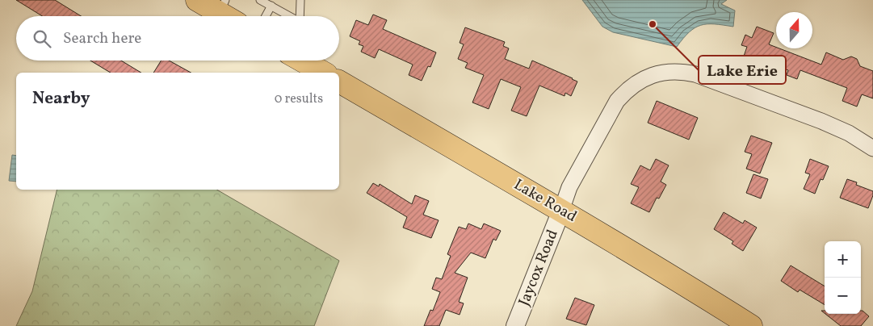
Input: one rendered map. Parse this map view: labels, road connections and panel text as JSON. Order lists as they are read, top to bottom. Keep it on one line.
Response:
{"streets":{"main road":["Lake Road"],"street":["Jaycox Road"]},"crossings":[["Lake Road","Jaycox Road"]],"places":["Lake Erie"],"north":"top","page":{"search":"Search here","heading":["Nearby","0 results"],"map_buttons":["+","−"]}}
